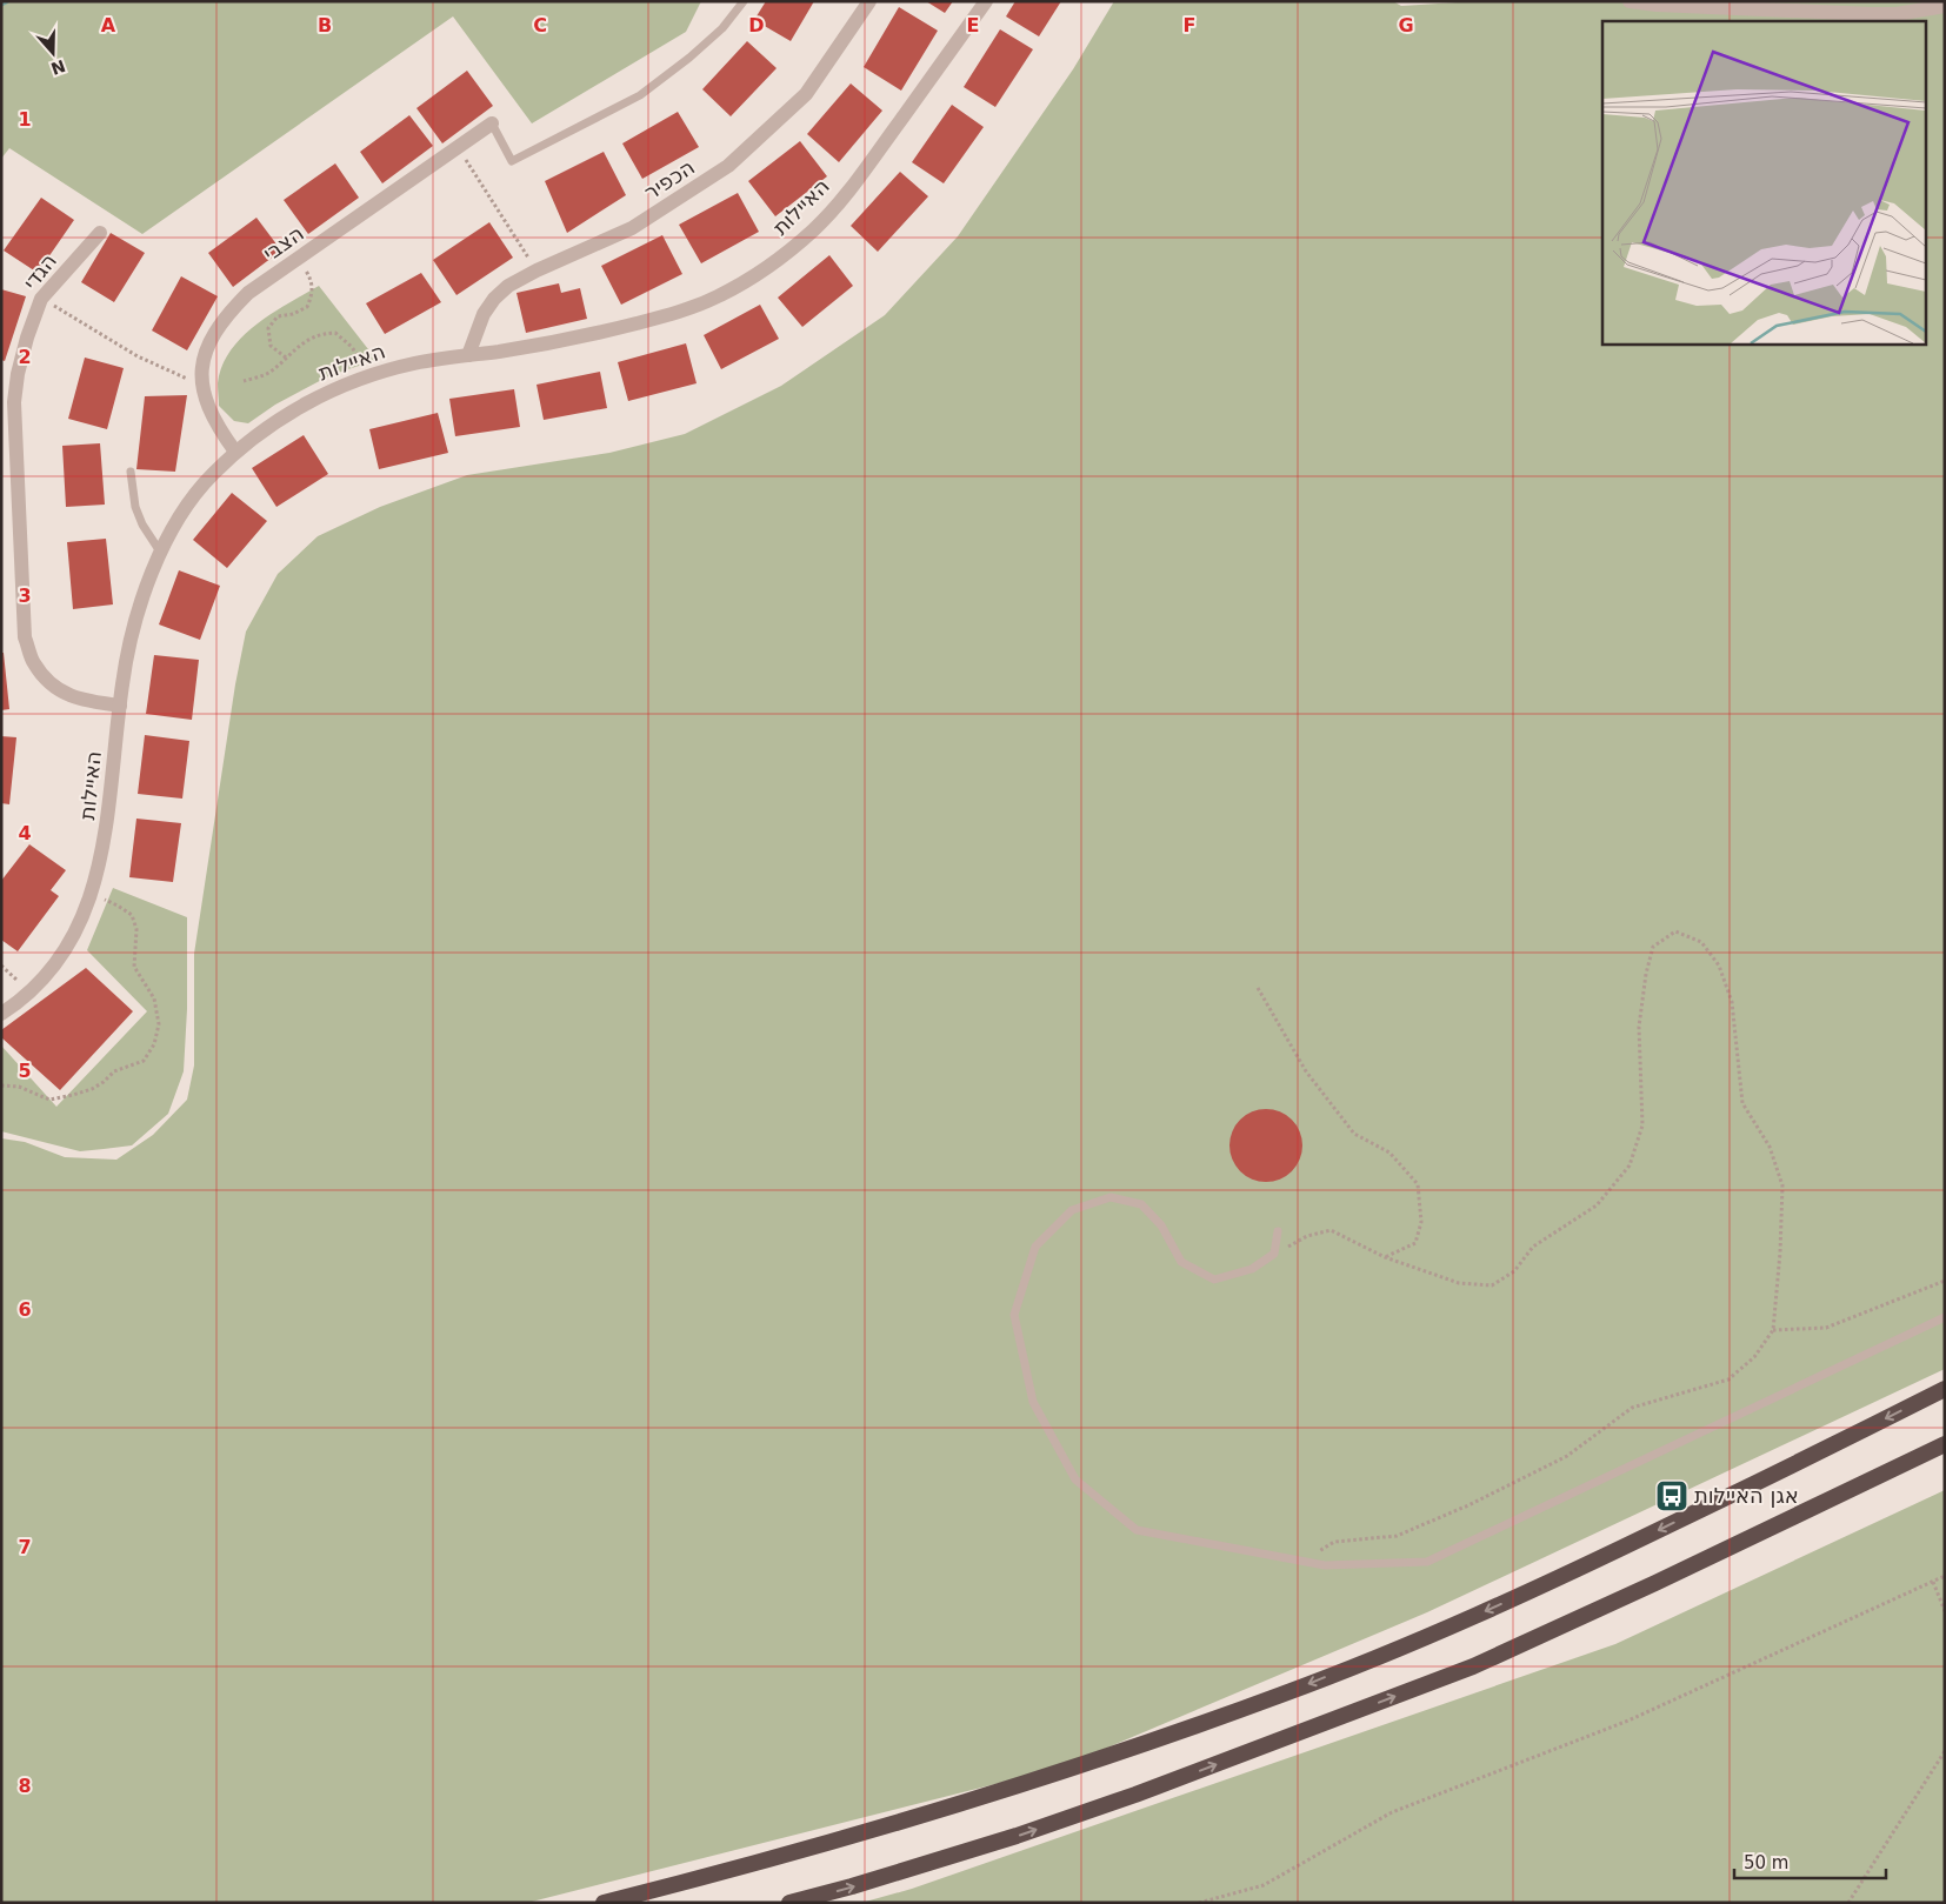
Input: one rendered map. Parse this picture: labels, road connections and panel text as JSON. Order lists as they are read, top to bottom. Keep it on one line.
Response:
{"streets":{"street":["הכפיר","האיילות","הצבי","הגדי"]},"crossings":[["הכפיר","האיילות"],["האיילות","הצבי"],["האיילות","הגדי"]],"places":{"bus stop":["אגן האיילות"]},"scale_bar":"50 m","north":"bottom","grid":{"columns":["A","B","C","D","E","F","G"],"rows":["1","2","3","4","5","6","7","8"]}}
